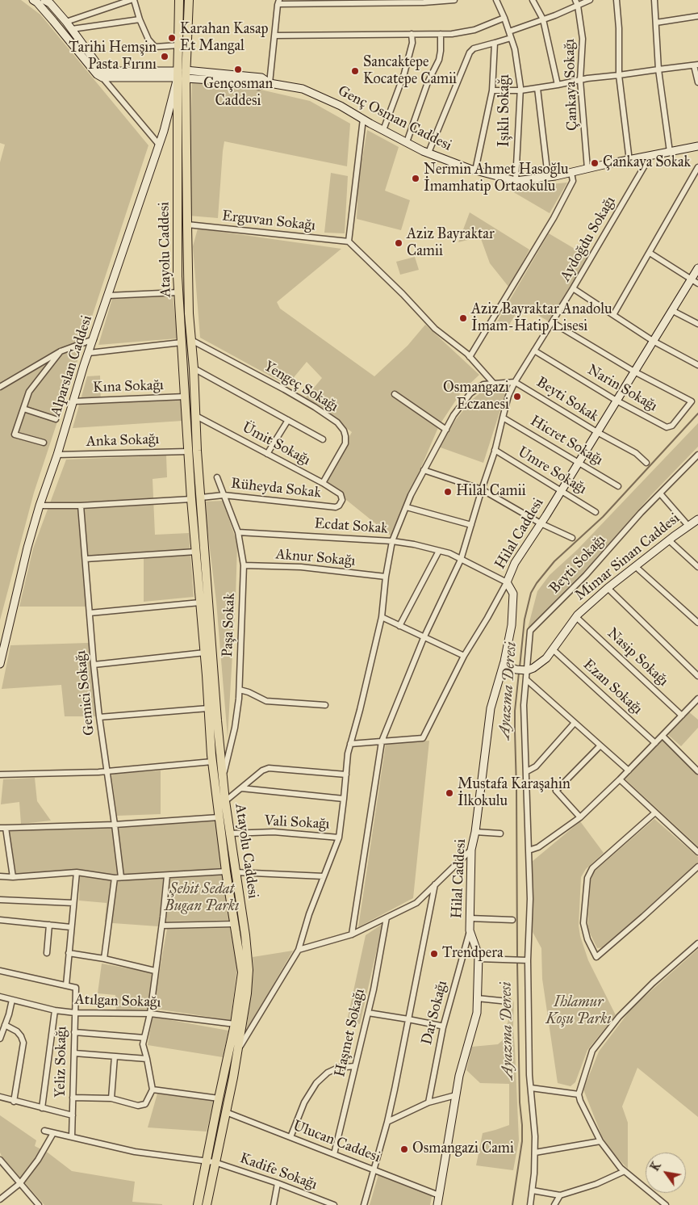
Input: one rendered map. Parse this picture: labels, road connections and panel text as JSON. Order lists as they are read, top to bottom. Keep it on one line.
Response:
{"streets":{"main road":["Atayolu Caddesi"],"street":["Çankaya Sokağı","Işıklı Sokağı","Genç Osman Caddesi","Erguvan Sokağı","Aydoğdu Sokağı","Alparslan Caddesi","Kına Sokağı","Yengeç Sokağı","Narin Sokağı","Beyti Sokak","Anka Sokağı","Hicret Sokağı","Ümit Sokağı","Umre Sokağı","Rüheyda Sokak","Ecdat Sokak","Hilal Caddesi","Mimar Sinan Caddesi","Aknur Sokağı","Beyti Sokağı","Paşa Sokak","Nasip Sokağı","Ezan Sokağı","Gemici Sokağı","Vali Sokağı","Atılgan Sokağı","Dar Sokağı","Haşmet Sokağı","Yeliz Sokağı","Ulucan Caddesi","Kadife Sokağı"]},"crossings":[["Çankaya Sokağı","Genç Osman Caddesi"],["Işıklı Sokağı","Genç Osman Caddesi"],["Genç Osman Caddesi","Aydoğdu Sokağı"],["Genç Osman Caddesi","Atayolu Caddesi"],["Genç Osman Caddesi","Alparslan Caddesi"],["Erguvan Sokağı","Atayolu Caddesi"],["Aydoğdu Sokağı","Narin Sokağı"],["Aydoğdu Sokağı","Beyti Sokak"],["Aydoğdu Sokağı","Hicret Sokağı"],["Aydoğdu Sokağı","Umre Sokağı"],["Aydoğdu Sokağı","Ecdat Sokak"],["Atayolu Caddesi","Alparslan Caddesi"],["Atayolu Caddesi","Kına Sokağı"],["Atayolu Caddesi","Yengeç Sokağı"],["Atayolu Caddesi","Anka Sokağı"],["Atayolu Caddesi","Ümit Sokağı"],["Atayolu Caddesi","Rüheyda Sokak"],["Atayolu Caddesi","Paşa Sokak"],["Atayolu Caddesi","Vali Sokağı"],["Atayolu Caddesi","Atılgan Sokağı"],["Atayolu Caddesi","Ulucan Caddesi"],["Atayolu Caddesi","Kadife Sokağı"],["Alparslan Caddesi","Kına Sokağı"],["Alparslan Caddesi","Anka Sokağı"],["Yengeç Sokağı","Ümit Sokağı"],["Narin Sokağı","Hilal Caddesi"],["Beyti Sokak","Hilal Caddesi"],["Hicret Sokağı","Hilal Caddesi"],["Ümit Sokağı","Rüheyda Sokak"],["Umre Sokağı","Hilal Caddesi"],["Rüheyda Sokak","Paşa Sokak"],["Ecdat Sokak","Hilal Caddesi"],["Ecdat Sokak","Paşa Sokak"],["Hilal Caddesi","Dar Sokağı"],["Hilal Caddesi","Ulucan Caddesi"],["Mimar Sinan Caddesi","Beyti Sokağı"],["Mimar Sinan Caddesi","Nasip Sokağı"],["Mimar Sinan Caddesi","Ezan Sokağı"],["Aknur Sokağı","Paşa Sokak"],["Atılgan Sokağı","Yeliz Sokağı"],["Haşmet Sokağı","Ulucan Caddesi"],["Yeliz Sokağı","Kadife Sokağı"]],"water":["Ayazma Deresi"],"parks":["Şehit Sedat Bugan Parkı","Ihlamur Koşu Parkı"],"places":["Karahan Kasap Et Mangal","Tarihi Hemşin Pasta Fırını","Gençosman Caddesi","Sancaktepe Kocatepe Camii","Çankaya Sokak","Nermin Ahmet Hasoğlu İmamhatip Ortaokulu","Aziz Bayraktar Camii","Aziz Bayraktar Anadolu İmam-Hatip Lisesi","Osmangazi Eczanesi","Hilal Camii","Mustafa Karaşahin İlkokulu","Trendpera","Osmangazi Cami"],"north":"top left"}
